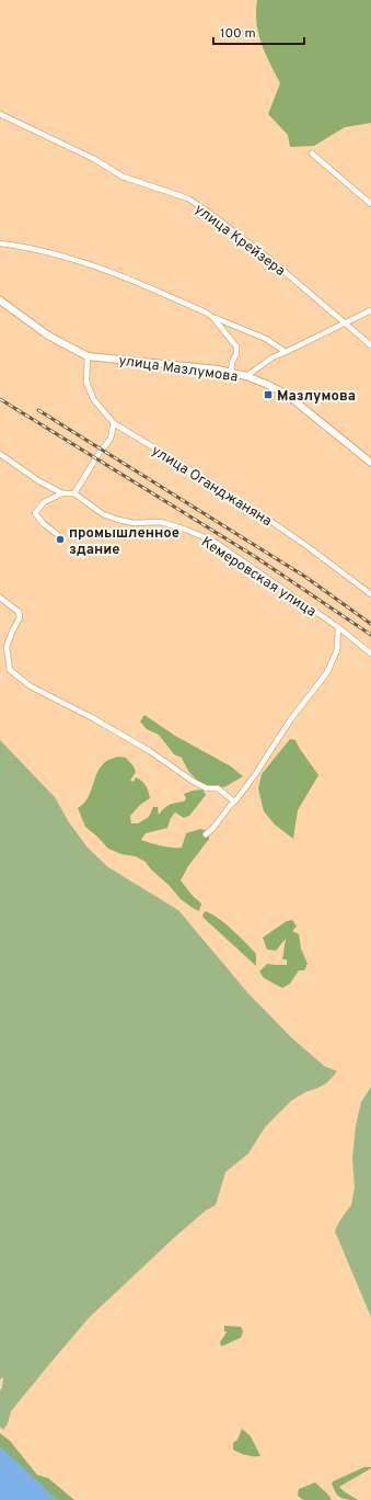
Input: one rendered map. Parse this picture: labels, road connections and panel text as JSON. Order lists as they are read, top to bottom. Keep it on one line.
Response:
{"streets":{"street":["улица Крейзера","улица Мазлумова","улица Оганджаняна","Кемеровская улица"]},"crossings":[["улица Мазлумова","улица Оганджаняна"]],"places":{"transit":["Мазлумова"],"other":["промышленное здание"]},"scale_bar":"100 m"}
